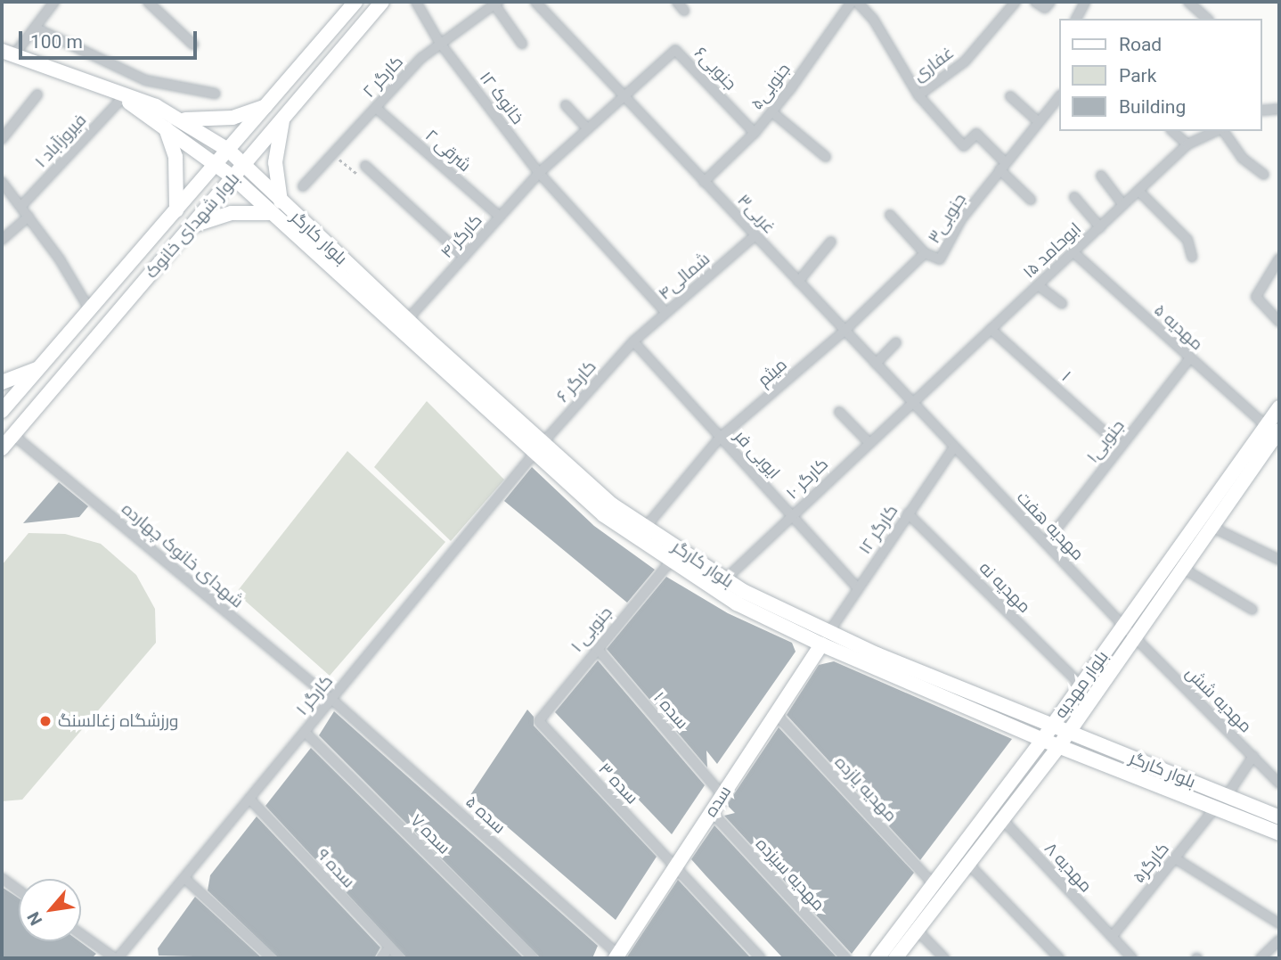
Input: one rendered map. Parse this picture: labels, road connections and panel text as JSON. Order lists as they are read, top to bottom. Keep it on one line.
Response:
{"streets":{"main road":["بلوار شهدای خانوک","بلوار کارگر","بلوار مهدیه","سده"],"street":["غفاری","جنوبی۶","کارگر ۲","جنوبی۵","خانوک ۱۲","فیروزآباد ۱","شرقی ۲","غربی۳","جنوبی۳","کارگر ۴","ابوحامد ۱۵","شمالی۴","مهدیه ۵","میثم","۱","کارگر ۶","جنوبی۱","ایوبی فر","کارگر ۱۰","مهدیه هفت","کارگر ۱۲","شهدای خانوک چهارده","مهدیه نه","۱ جنوبی","کارگر ۱","مهدیه شش","سده ۱","سده ۳","مهدیه یازده","سده ۵","سده ۷","کارگر۵","مهدیه ۸","سده ۹","مهدیه سیزده"]},"crossings":[["جنوبی۶","جنوبی۵"],["جنوبی۶","غربی۳"],["جنوبی۶","کارگر ۴"],["کارگر ۲","خانوک ۱۲"],["کارگر ۲","شرقی ۲"],["جنوبی۵","غربی۳"],["خانوک ۱۲","کارگر ۴"],["خانوک ۱۲","شمالی۴"],["فیروزآباد ۱","بلوار کارگر"],["شرقی ۲","کارگر ۴"],["غربی۳","جنوبی۳"],["غربی۳","کارگر ۴"],["غربی۳","ابوحامد ۱۵"],["غربی۳","شمالی۴"],["غربی۳","میثم"],["غربی۳","کارگر ۱۰"],["غربی۳","مهدیه هفت"],["غربی۳","کارگر ۱۲"],["جنوبی۳","میثم"],["بلوار شهدای خانوک","بلوار کارگر"],["بلوار شهدای خانوک","شهدای خانوک چهارده"],["کارگر ۴","بلوار کارگر"],["بلوار کارگر","میثم"],["بلوار کارگر","کارگر ۶"],["بلوار کارگر","کارگر ۱۰"],["بلوار کارگر","کارگر ۱۲"],["بلوار کارگر","۱ جنوبی"],["بلوار کارگر","بلوار مهدیه"],["بلوار کارگر","کارگر ۱"],["بلوار کارگر","سده"],["بلوار کارگر","کارگر۵"],["ابوحامد ۱۵","مهدیه ۵"],["ابوحامد ۱۵","۱"],["ابوحامد ۱۵","کارگر ۱۰"],["شمالی۴","کارگر ۶"],["شمالی۴","ایوبی فر"],["مهدیه ۵","جنوبی۱"],["مهدیه ۵","بلوار مهدیه"],["میثم","ایوبی فر"],["۱","جنوبی۱"],["کارگر ۶","ایوبی فر"],["کارگر ۶","کارگر ۱"],["جنوبی۱","مهدیه هفت"],["ایوبی فر","کارگر ۱۰"],["ایوبی فر","کارگر ۱۲"],["مهدیه هفت","کارگر ۱۲"],["مهدیه هفت","بلوار مهدیه"],["مهدیه هفت","مهدیه شش"],["کارگر ۱۲","مهدیه نه"],["شهدای خانوک چهارده","کارگر ۱"],["شهدای خانوک چهارده","سده ۵"],["مهدیه نه","بلوار مهدیه"],["۱ جنوبی","سده ۱"],["۱ جنوبی","سده ۳"],["بلوار مهدیه","مهدیه شش"],["بلوار مهدیه","مهدیه یازده"],["بلوار مهدیه","مهدیه ۸"],["کارگر ۱","سده ۵"],["کارگر ۱","سده ۷"],["کارگر ۱","سده ۹"],["سده ۱","سده"],["سده ۳","سده"],["مهدیه یازده","سده"],["سده","سده ۵"],["سده","مهدیه سیزده"],["کارگر۵","مهدیه ۸"]],"places":["ورزشگاه زغالسنگ"],"legend":["Road","Park","Building"],"scale_bar":"100 m","north":"bottom left"}
